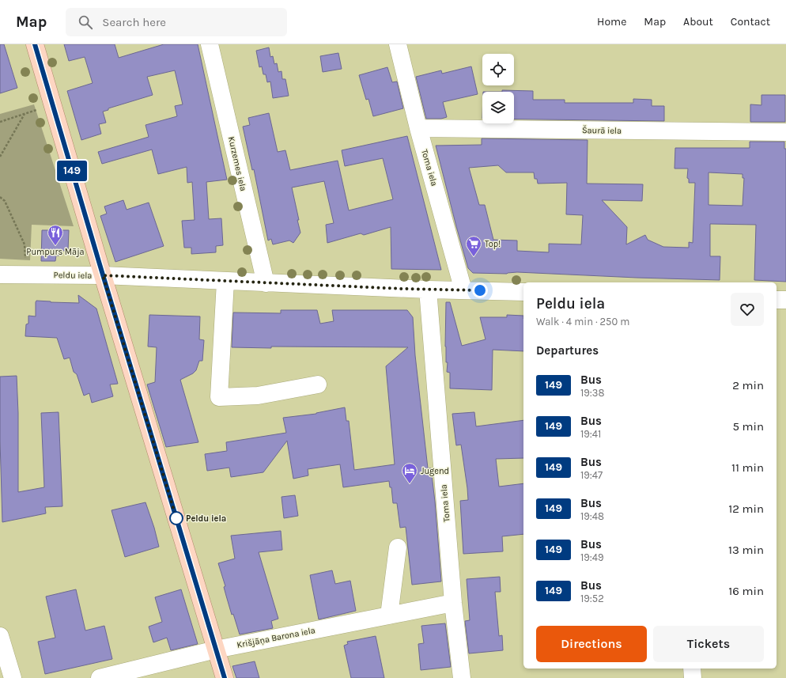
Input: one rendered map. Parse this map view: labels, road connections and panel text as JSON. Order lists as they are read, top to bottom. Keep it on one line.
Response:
{"streets":{"street":["Šaurā iela","Kurzemes iela","Toma iela","Peldu iela","Krišjāņa Barona iela"]},"crossings":[["Šaurā iela","Toma iela"],["Kurzemes iela","Peldu iela"],["Toma iela","Peldu iela"],["Toma iela","Krišjāņa Barona iela"]],"places":{"restaurant":["Pumpurs Māja"],"supermarket":["Top!"],"hotel":["Jugend"],"other":["Peldu iela"]},"lines":["bus line 149"],"page":{"header":"Map","search":"Search here","nav":["Home","Map","About","Contact"],"on_map":"149","heading":[["Peldu iela","Walk · 4 min · 250 m"],"Departures"],"list":[{"mark":"149","name":"Bus","note":"19:38","value":"2 min"},{"mark":"149","name":"Bus","note":"19:41","value":"5 min"},{"mark":"149","name":"Bus","note":"19:47","value":"11 min"},{"mark":"149","name":"Bus","note":"19:48","value":"12 min"},{"mark":"149","name":"Bus","note":"19:49","value":"13 min"},{"mark":"149","name":"Bus","note":"19:52","value":"16 min"}],"buttons":["Directions","Tickets"]}}
